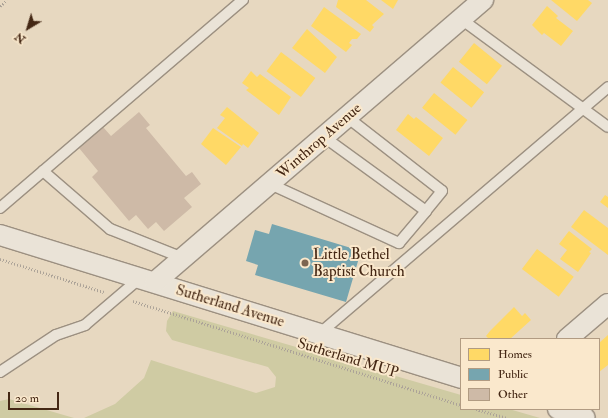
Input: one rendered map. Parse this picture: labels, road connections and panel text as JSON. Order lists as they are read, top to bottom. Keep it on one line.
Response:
{"streets":{"street":["Winthrop Avenue","Sutherland Avenue"],"path":["Sutherland MUP"]},"crossings":[["Winthrop Avenue","Sutherland Avenue"]],"places":["Little Bethel Baptist Church"],"legend":["Homes","Public","Other"],"scale_bar":"20 m","north":"bottom left"}
